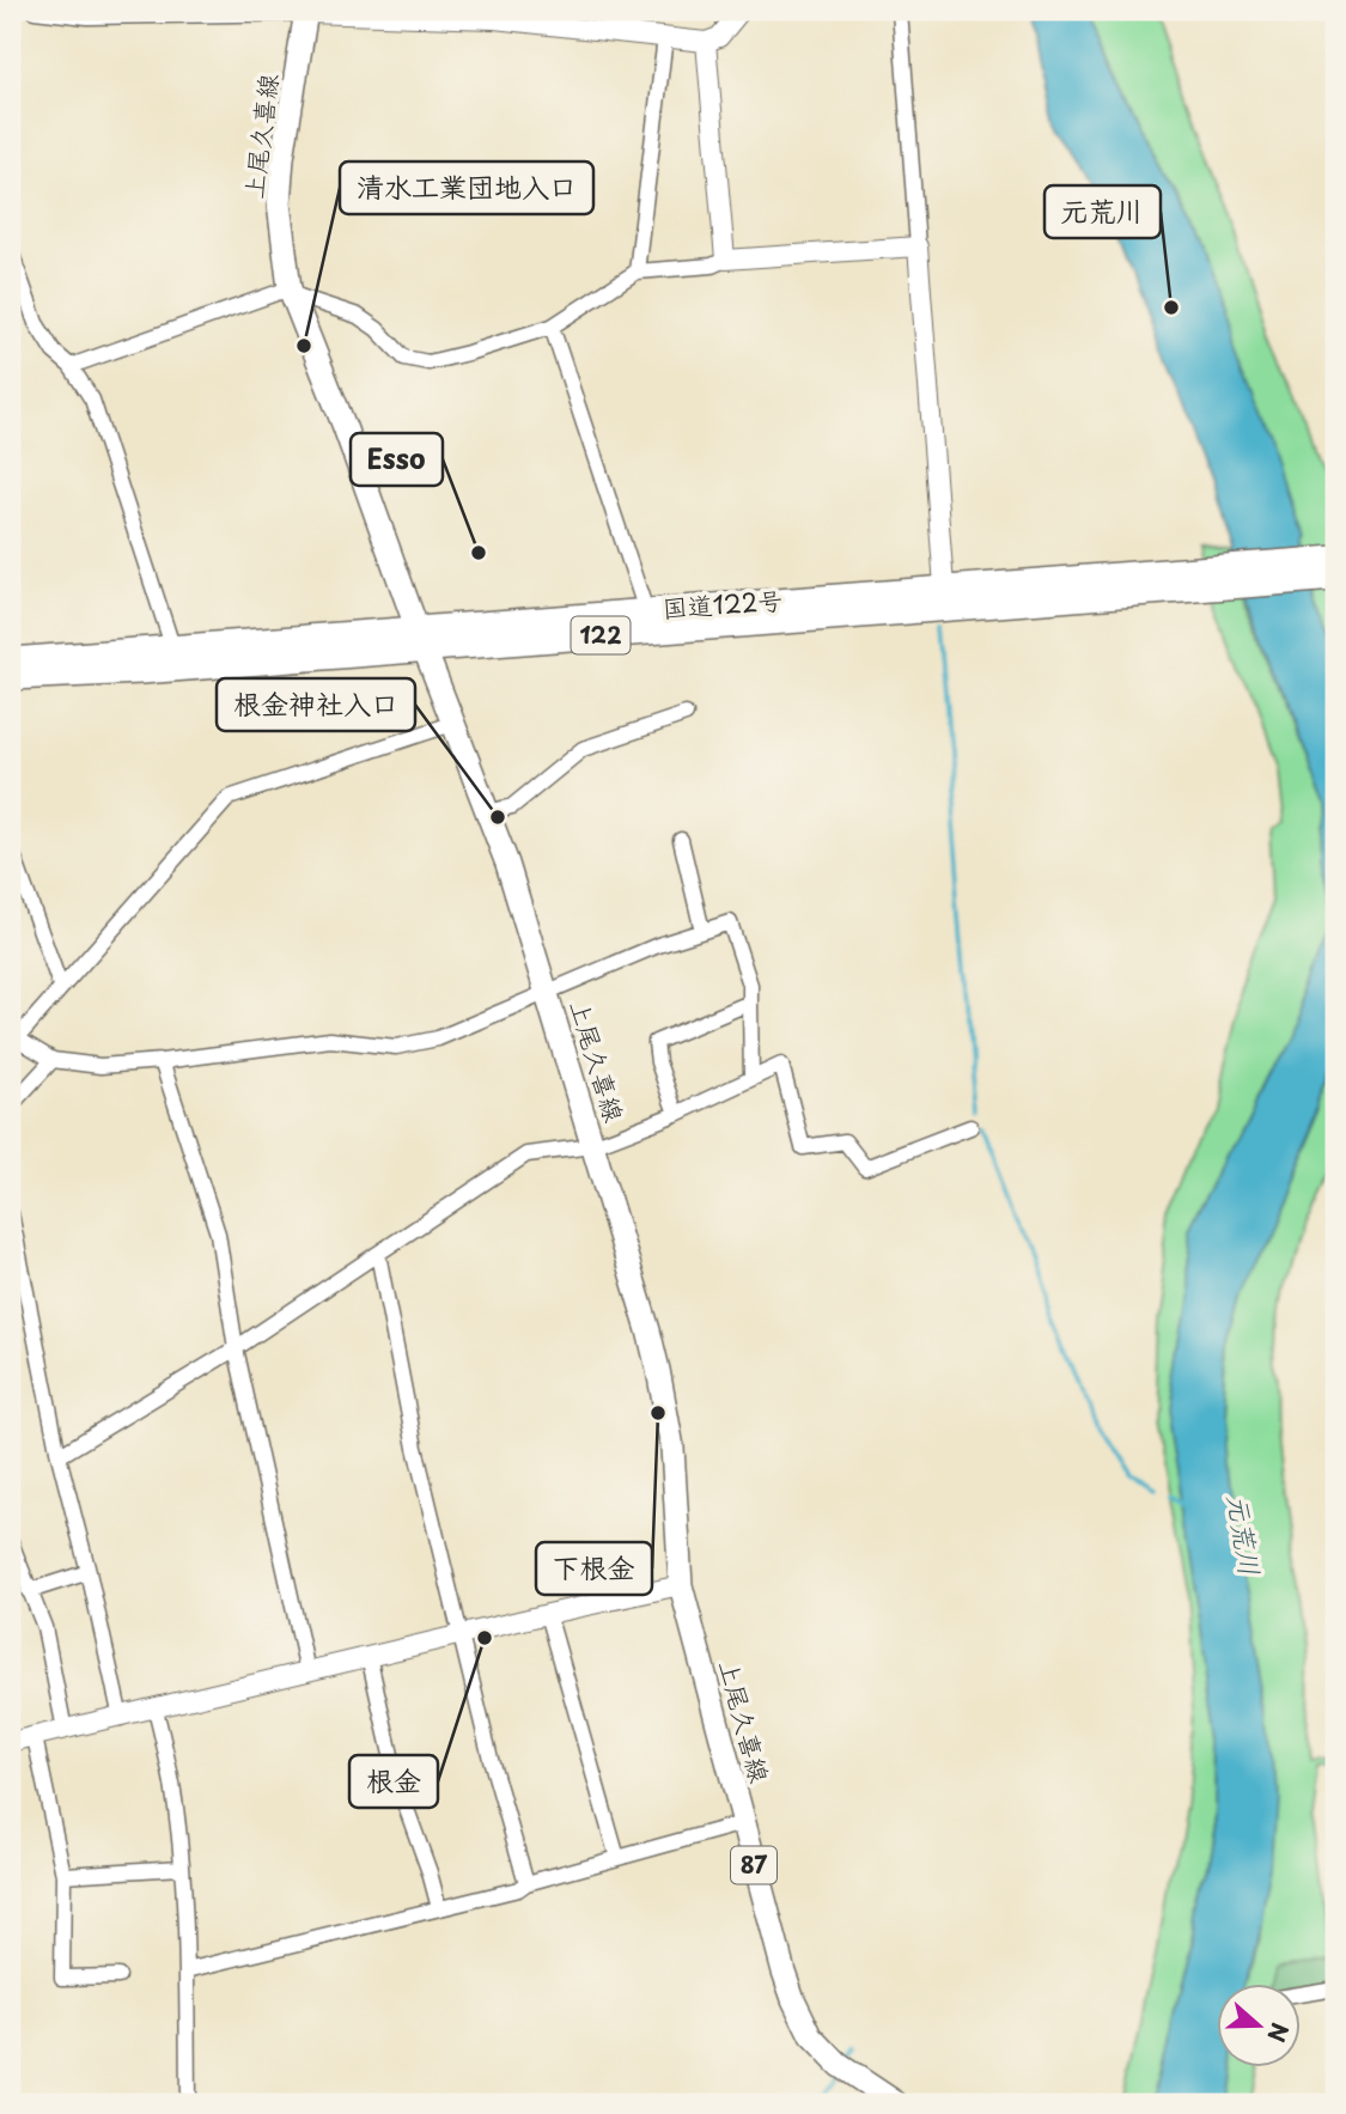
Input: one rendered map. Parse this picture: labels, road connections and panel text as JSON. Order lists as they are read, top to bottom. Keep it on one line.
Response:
{"streets":{"highway":["国道122号","122"],"main road":["上尾久喜線","87"]},"crossings":[["上尾久喜線","国道122号"]],"water":["元荒川"],"places":["元荒川","清水工業団地入口","Esso","根金神社入口","下根金","根金"],"north":"right"}
